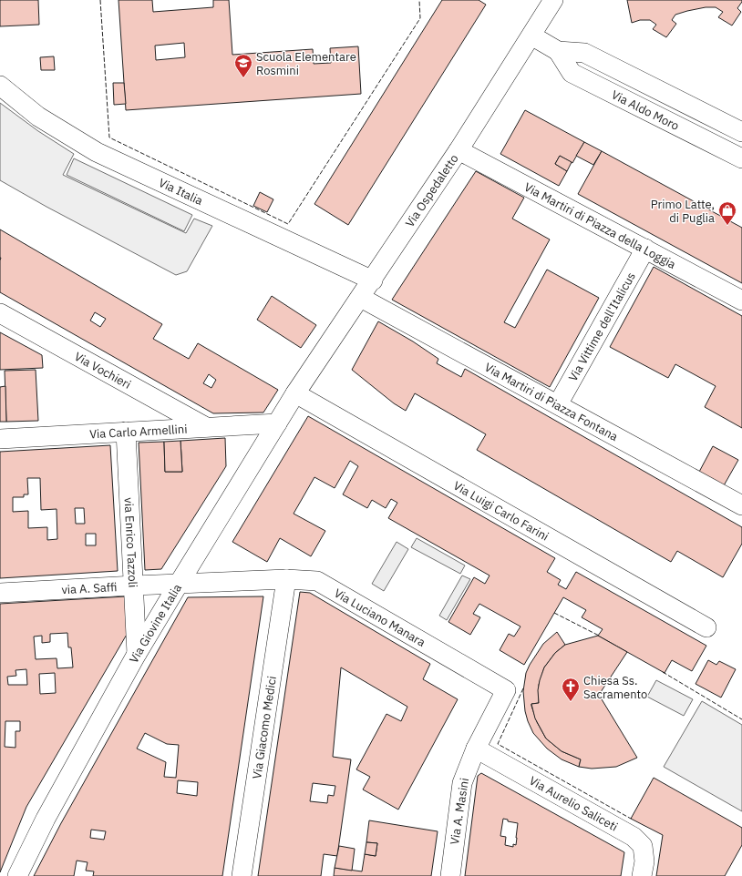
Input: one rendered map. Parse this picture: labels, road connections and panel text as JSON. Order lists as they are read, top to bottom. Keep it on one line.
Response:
{"streets":{"street":["Via Aldo Moro","Via Italia","Via Ospedaletto","Via Martiri di Piazza della Loggia","Via Vittime dell'Italicus","Via Vochieri","Via Martiri di Piazza Fontana","Via Carlo Armellini","Via Luigi Carlo Farini","via Enrico Tazzoli","via A. Saffi","Via Luciano Manara","Via Giovine Italia","Via Giacomo Medici","Via Aurelio Saliceti","Via A. Masini"]},"crossings":[["Via Aldo Moro","Via Ospedaletto"],["Via Italia","Via Ospedaletto"],["Via Ospedaletto","Via Martiri di Piazza della Loggia"],["Via Ospedaletto","Via Martiri di Piazza Fontana"],["Via Ospedaletto","Via Luigi Carlo Farini"],["Via Ospedaletto","Via Giovine Italia"],["Via Martiri di Piazza della Loggia","Via Vittime dell'Italicus"],["Via Vittime dell'Italicus","Via Martiri di Piazza Fontana"],["Via Vochieri","Via Carlo Armellini"],["Via Carlo Armellini","via Enrico Tazzoli"],["Via Carlo Armellini","Via Giovine Italia"],["Via Luigi Carlo Farini","Via Giovine Italia"],["via Enrico Tazzoli","via A. Saffi"],["via Enrico Tazzoli","Via Giovine Italia"],["via A. Saffi","Via Luciano Manara"],["via A. Saffi","Via Giovine Italia"],["Via Luciano Manara","Via Giovine Italia"],["Via Luciano Manara","Via Giacomo Medici"],["Via Luciano Manara","Via Aurelio Saliceti"],["Via Luciano Manara","Via A. Masini"],["Via Aurelio Saliceti","Via A. Masini"]],"places":{"school or university":["Scuola Elementare Rosmini"],"shop":["Primo Latte, di Puglia"],"church":["Chiesa Ss. Sacramento"]}}
